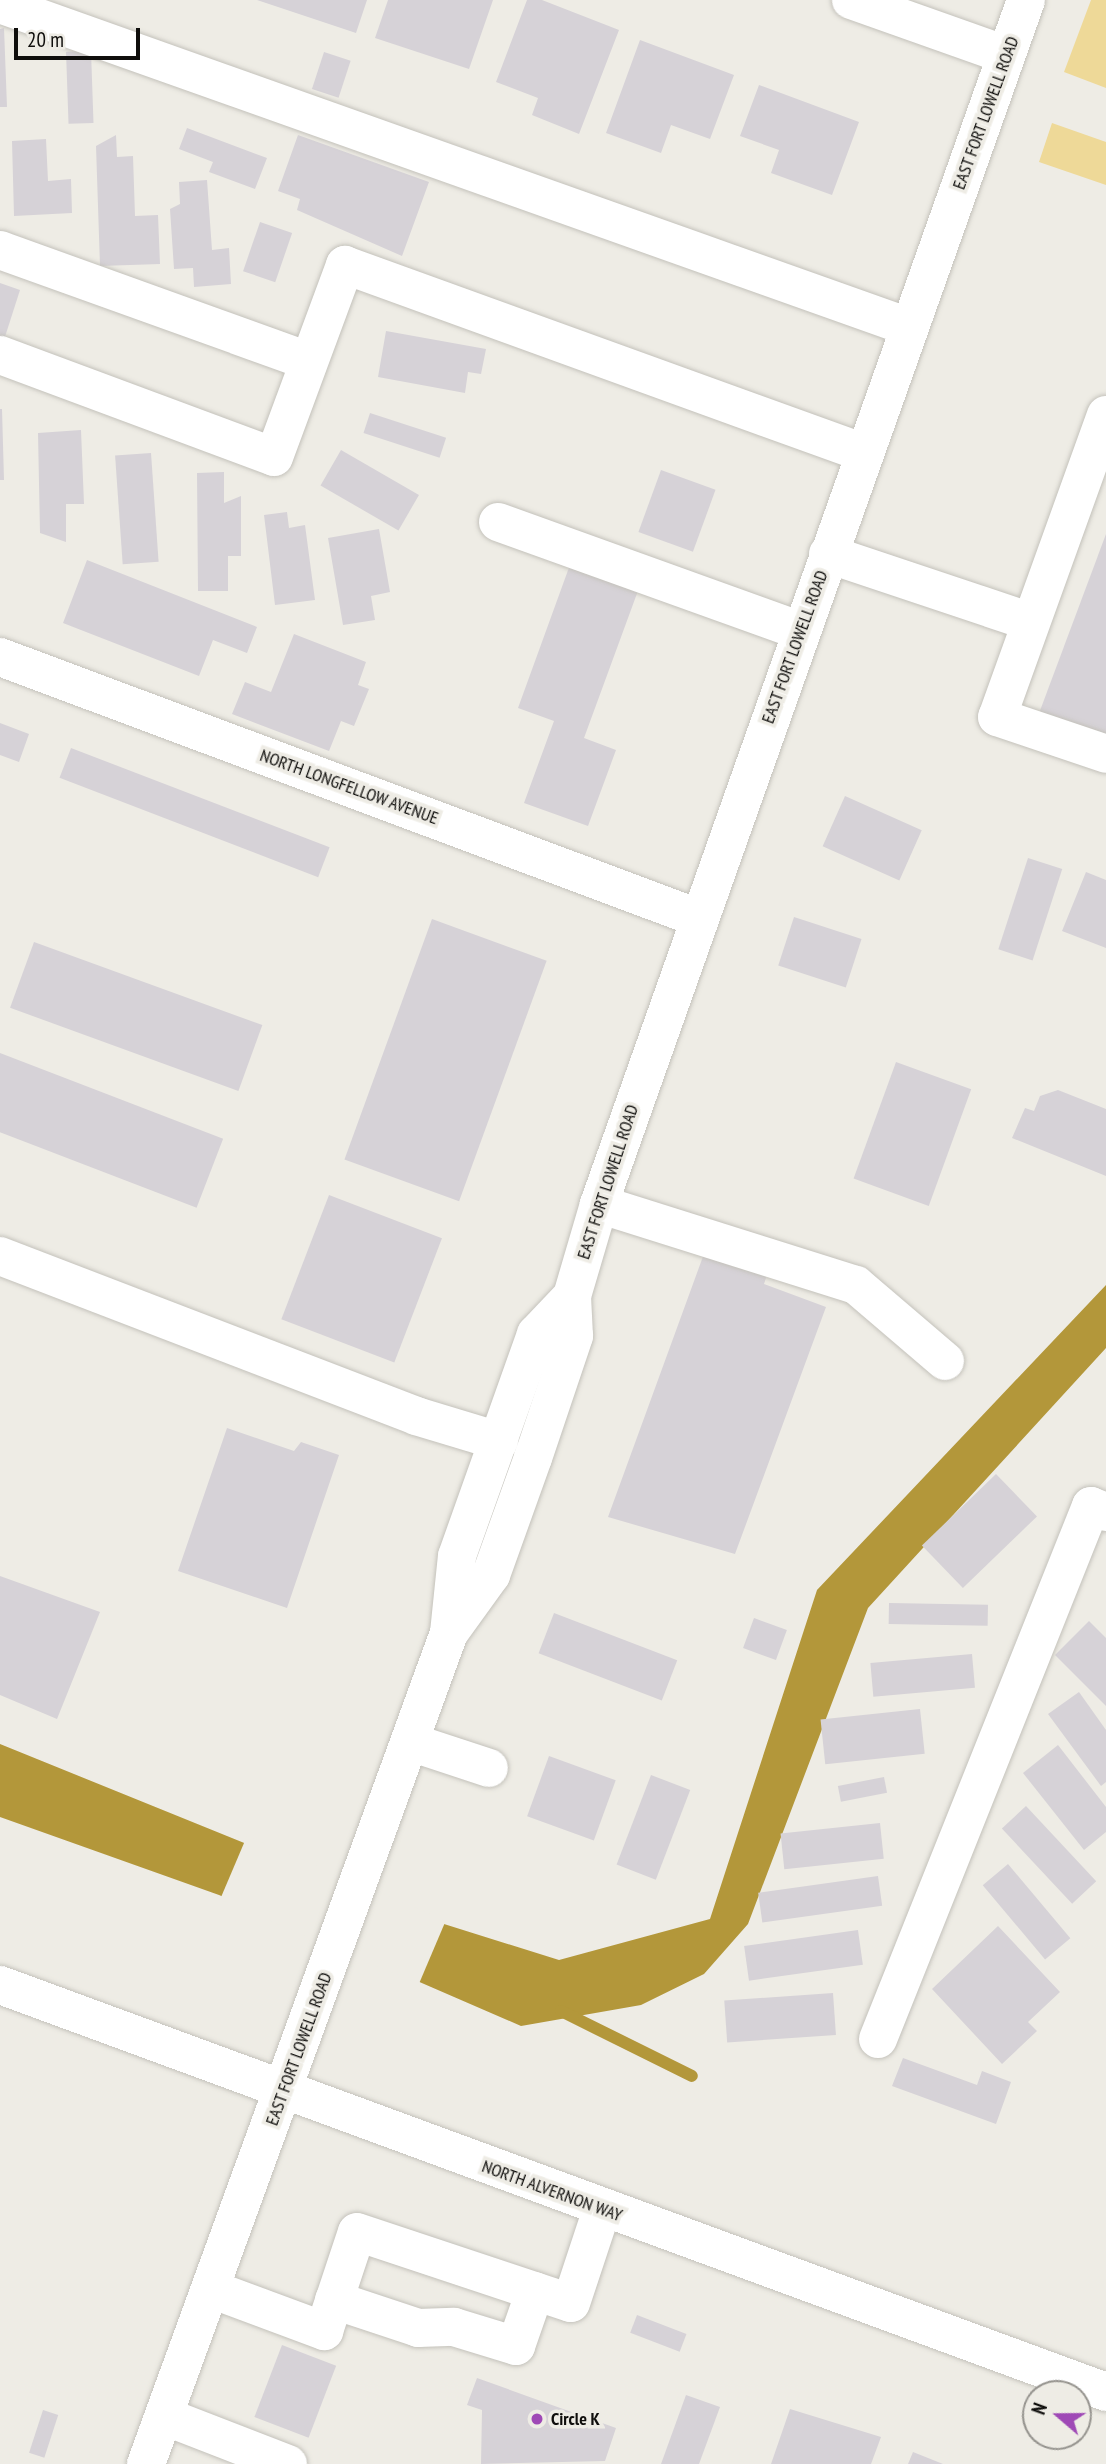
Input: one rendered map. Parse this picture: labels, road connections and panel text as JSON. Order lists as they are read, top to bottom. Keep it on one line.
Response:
{"streets":{"main road":["EAST FORT LOWELL ROAD","NORTH LONGFELLOW AVENUE","NORTH ALVERNON WAY"]},"crossings":[["EAST FORT LOWELL ROAD","NORTH LONGFELLOW AVENUE"],["EAST FORT LOWELL ROAD","NORTH ALVERNON WAY"]],"places":["Circle K"],"scale_bar":"20 m","north":"left"}
